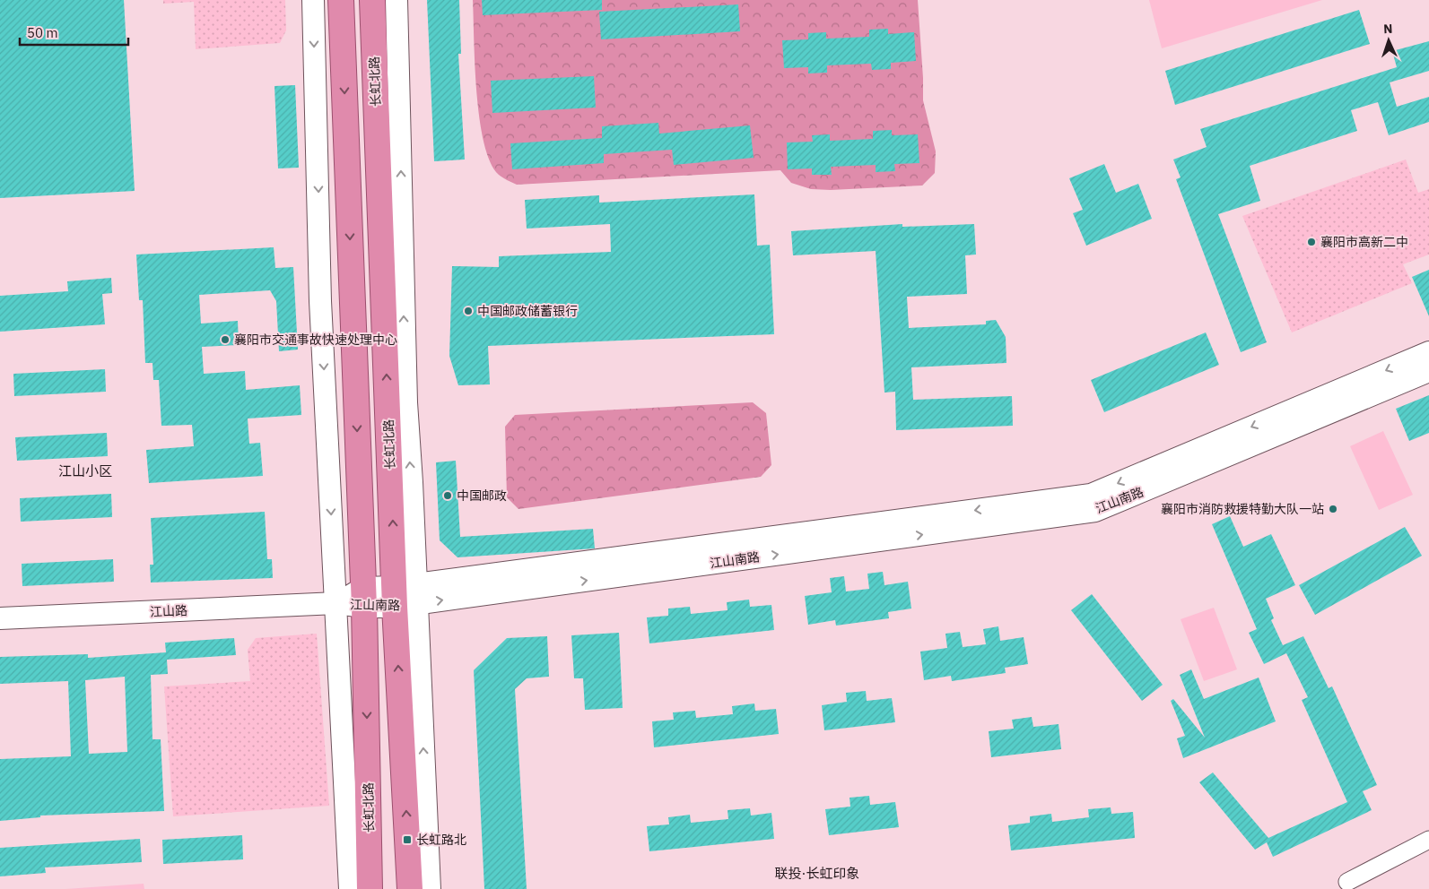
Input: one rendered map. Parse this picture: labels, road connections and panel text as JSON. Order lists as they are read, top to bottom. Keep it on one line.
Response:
{"streets":{"highway":["长虹北路"],"street":["江山南路","江山路"]},"crossings":[["长虹北路","江山南路"],["江山南路","江山路"]],"districts":["江山小区","联投·长虹印象"],"places":{"other":["襄阳市高新二中","中国邮政储蓄银行","襄阳市交通事故快速处理中心","中国邮政","襄阳市消防救援特勤大队一站"],"transit":["长虹路北"]},"scale_bar":"50 m","north":"top"}
